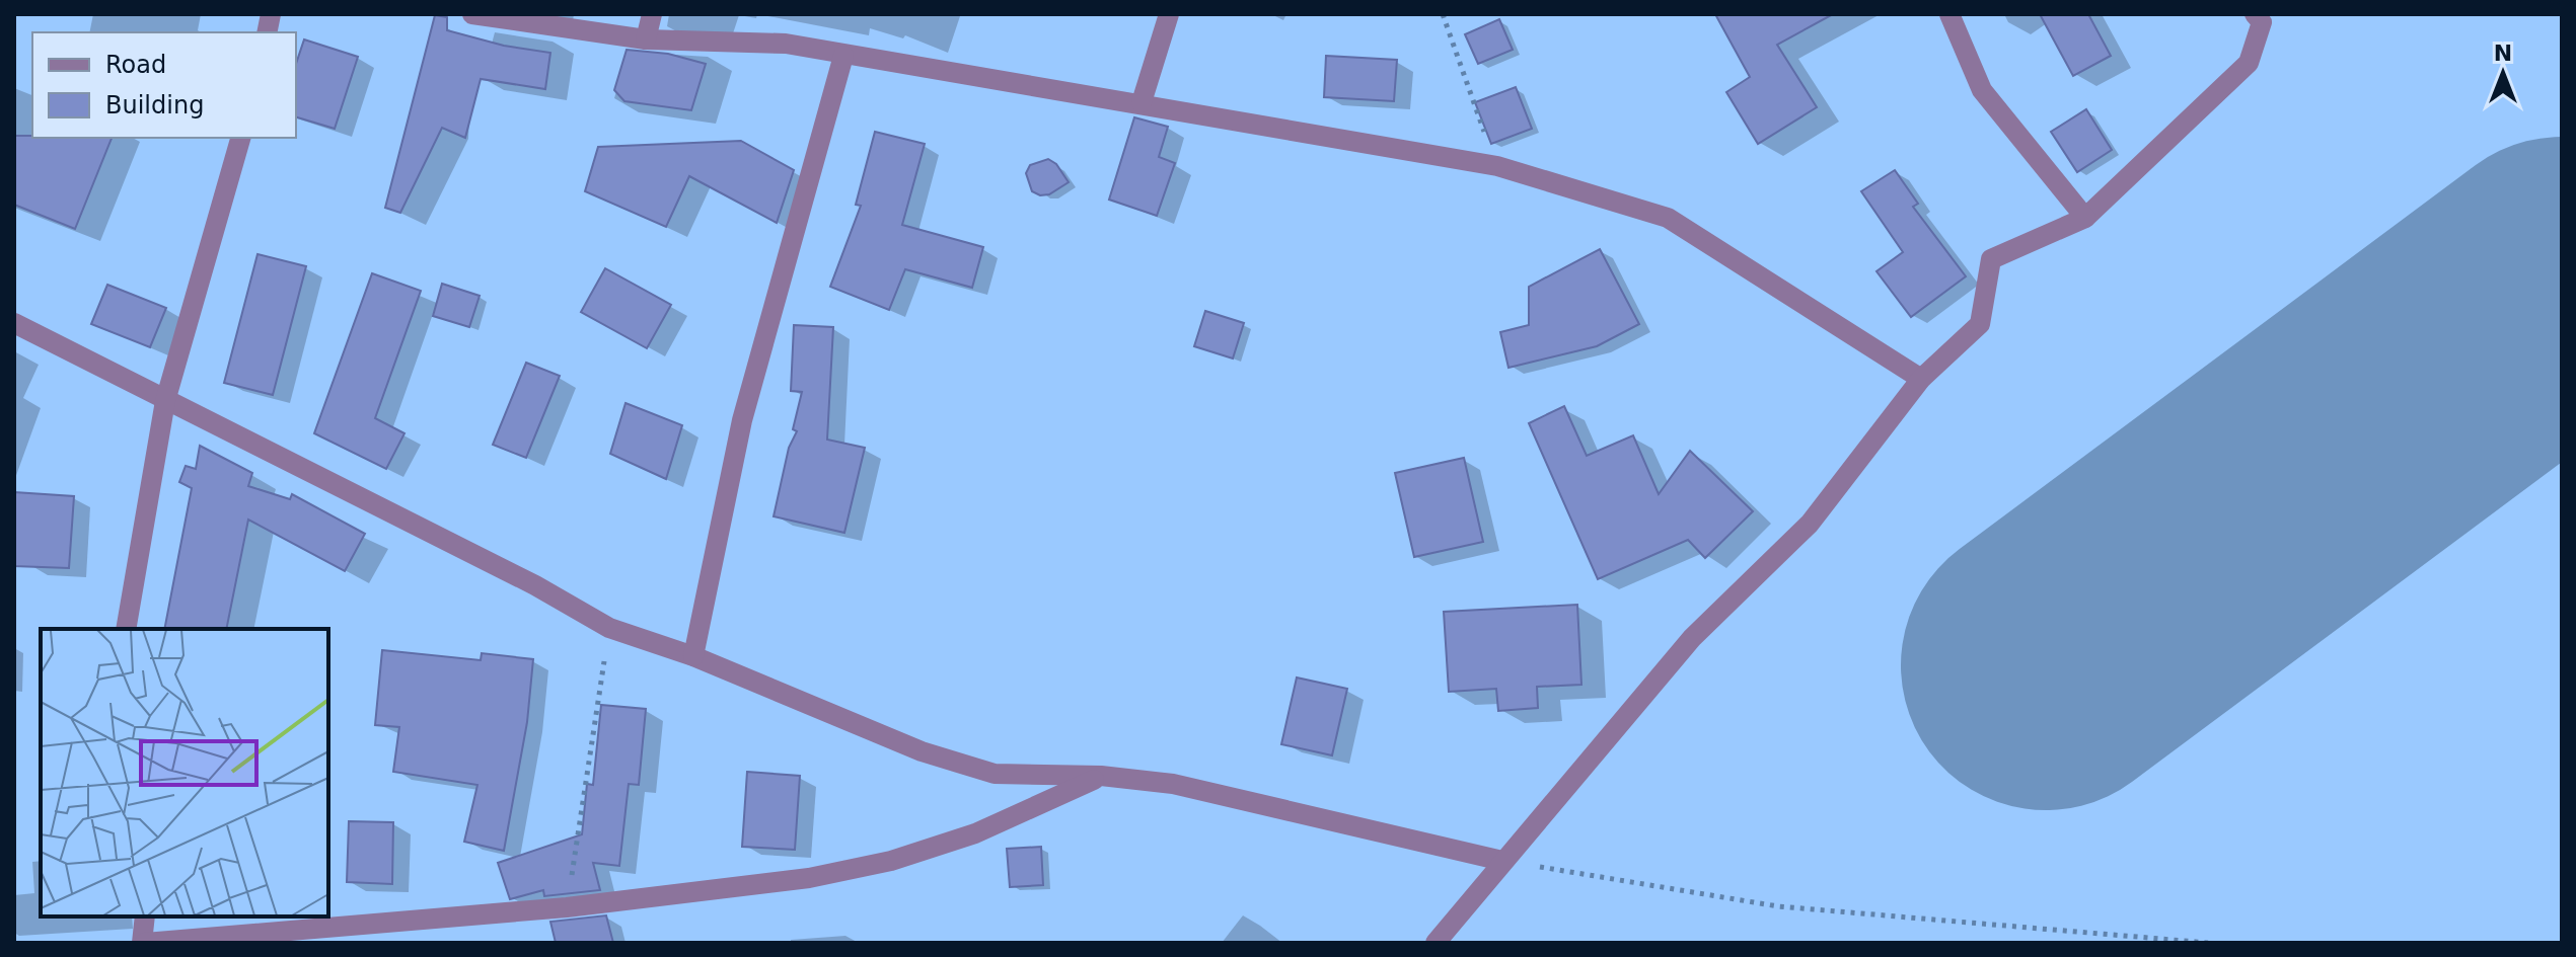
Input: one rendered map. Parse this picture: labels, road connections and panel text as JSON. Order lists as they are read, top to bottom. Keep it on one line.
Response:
{"legend":["Road","Building"],"north":"top"}
